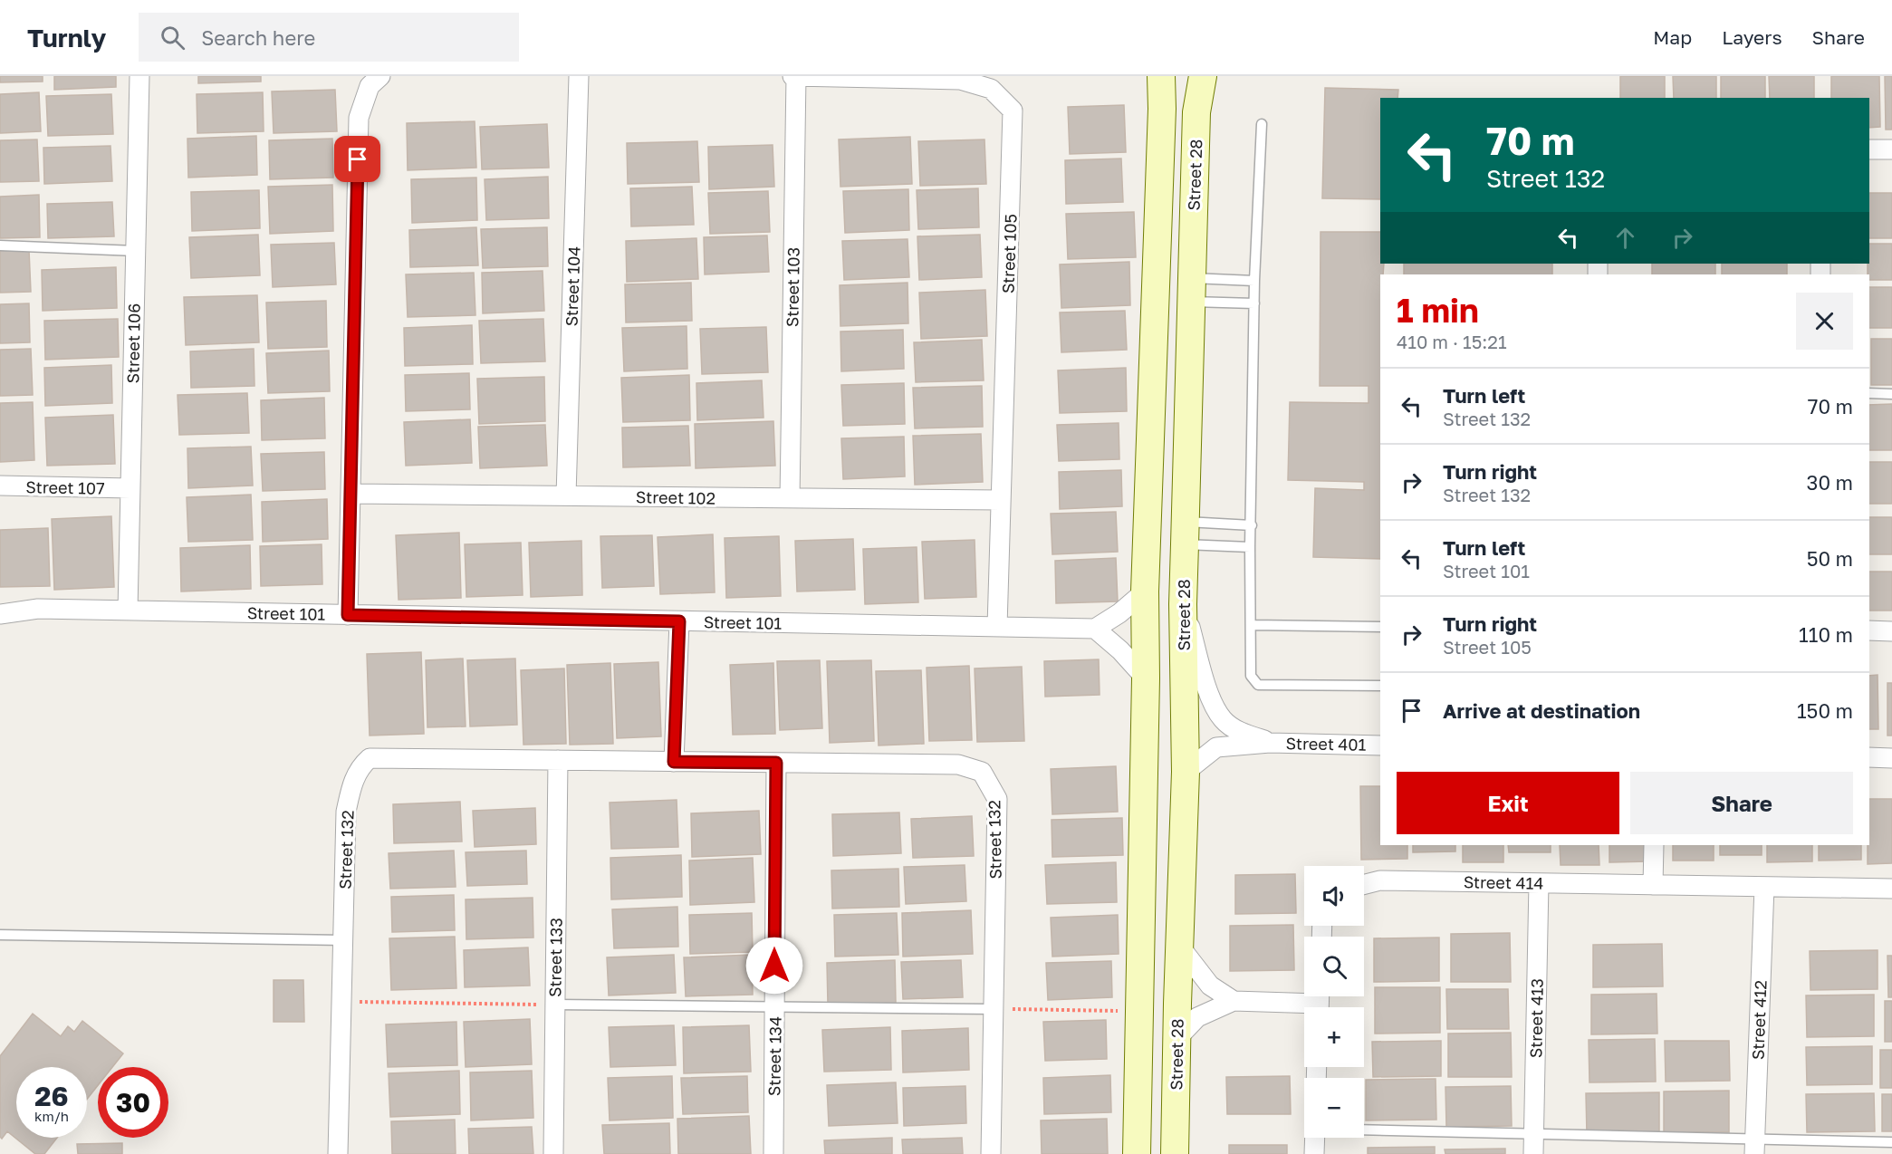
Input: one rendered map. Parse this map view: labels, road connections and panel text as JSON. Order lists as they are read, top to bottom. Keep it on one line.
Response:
{"streets":{"street":["Street 28","Street 105","Street 104","Street 103","Street 106","Street 107","Street 102","Street 101","Street 401","Street 132","Street 414","Street 133","Street 413","Street 412","Street 134"]},"crossings":[["Street 28","Street 401"],["Street 105","Street 103"],["Street 105","Street 102"],["Street 105","Street 101"],["Street 104","Street 102"],["Street 103","Street 102"],["Street 106","Street 107"],["Street 106","Street 101"],["Street 132","Street 133"],["Street 132","Street 134"],["Street 414","Street 413"],["Street 414","Street 412"]],"page":{"header":"Turnly","search":"Search here","nav":["Map","Layers","Share"],"turn":["70 m","Street 132"],"heading":["1 min","410 m · 15:21"],"list":[{"name":"Turn left","note":"Street 132","value":"70 m"},{"name":"Turn right","note":"Street 132","value":"30 m"},{"name":"Turn left","note":"Street 101","value":"50 m"},{"name":"Turn right","note":"Street 105","value":"110 m"},{"name":"Arrive at destination","value":"150 m"}],"buttons":["Exit","Share"],"map_buttons":["+","−"],"speed":"26 km/h","limit":"30"}}
